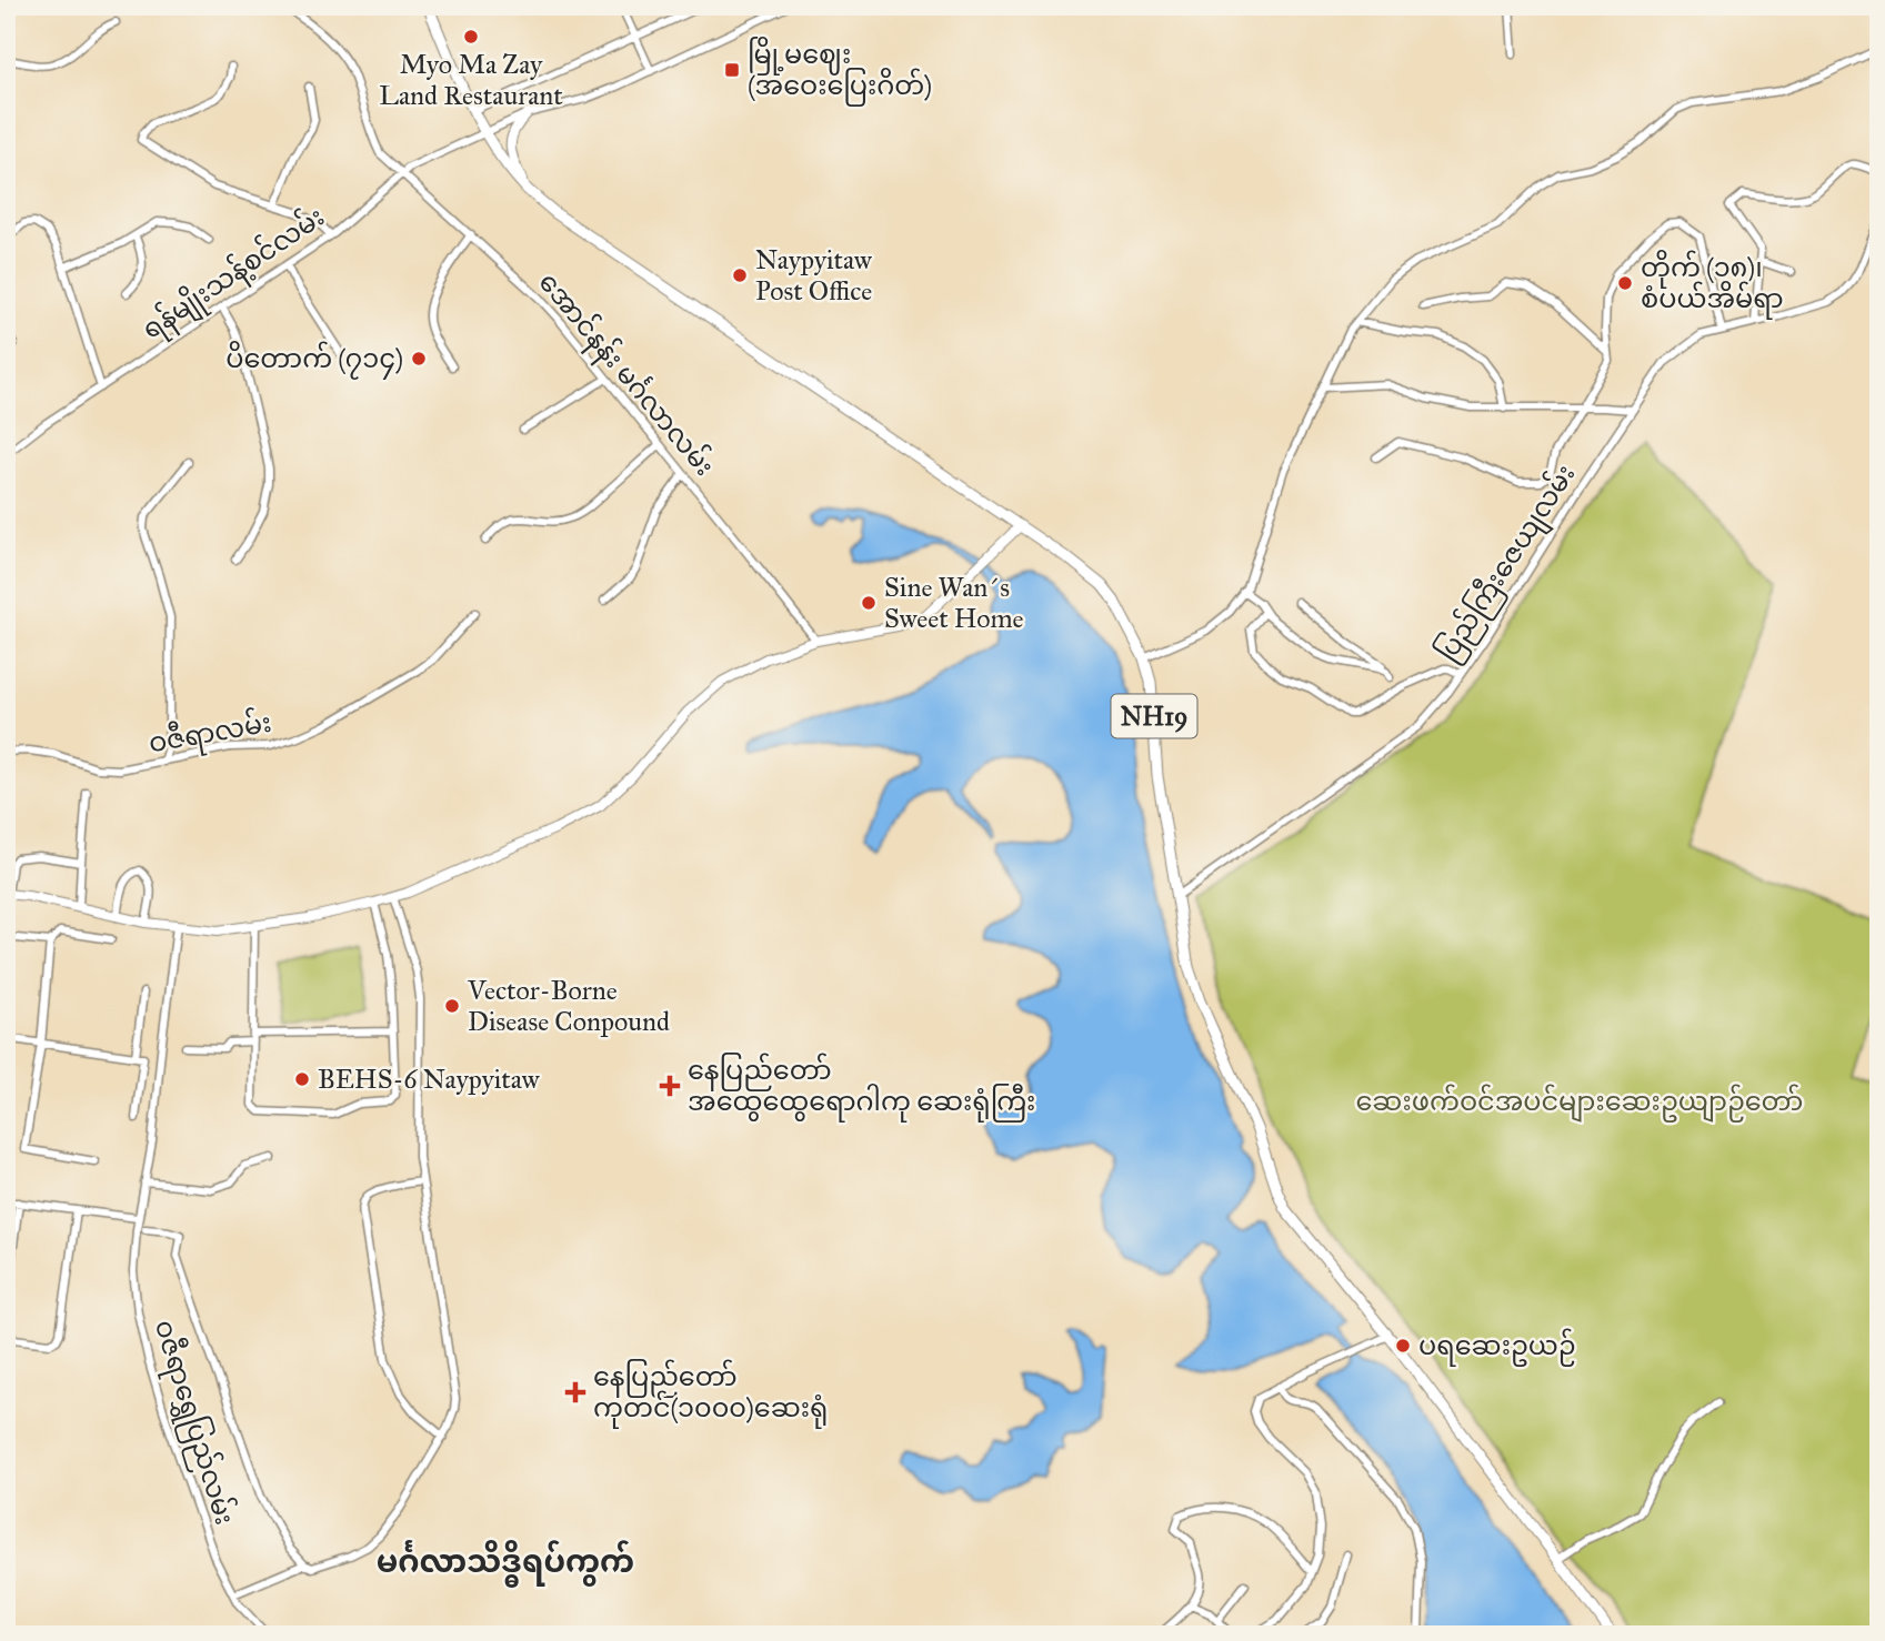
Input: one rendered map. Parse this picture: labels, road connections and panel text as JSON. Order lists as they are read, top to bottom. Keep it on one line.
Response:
{"streets":{"highway":["NH19"],"street":["ရန်မျိုးသန့်စင်လမ်း","အောင်နန်း မင်္ဂလာလမ်း","ပြည်ကြီးဇေယျလမ်း","ဝဇီရာလမ်း","ဝဇီရာရွှေပြည်လမ်း"]},"crossings":[["ရန်မျိုးသန့်စင်လမ်း","အောင်နန်း မင်္ဂလာလမ်း"],["ရန်မျိုးသန့်စင်လမ်း","NH19"],["ပြည်ကြီးဇေယျလမ်း","NH19"]],"districts":["မင်္ဂလာသိဒ္ဓိရပ်ကွက်"],"parks":["ဆေးဖက်ဝင်အပင်များဆေးဥယျာဉ်တော်"],"places":{"other":["Myo Ma Zay Land Restaurant","Naypyitaw Post Office","တိုက် (၁၈)၊ စံပယ်အိမ်ရာ","ပိတောက် (၇၁၄)","Sine Wan´s Sweet Home","Vector-Borne Disease Conpound","BEHS-6 Naypyitaw","ပရဆေးဥယဉ်"],"transit":["မြို့မဈေး (အဝေးပြေးဂိတ်)"],"health":["နေပြည်တော် အထွေထွေရောဂါကု ဆေးရုံကြီး","နေပြည်တော် ကုတင်(၁၀၀၀)ဆေးရုံ"]}}
